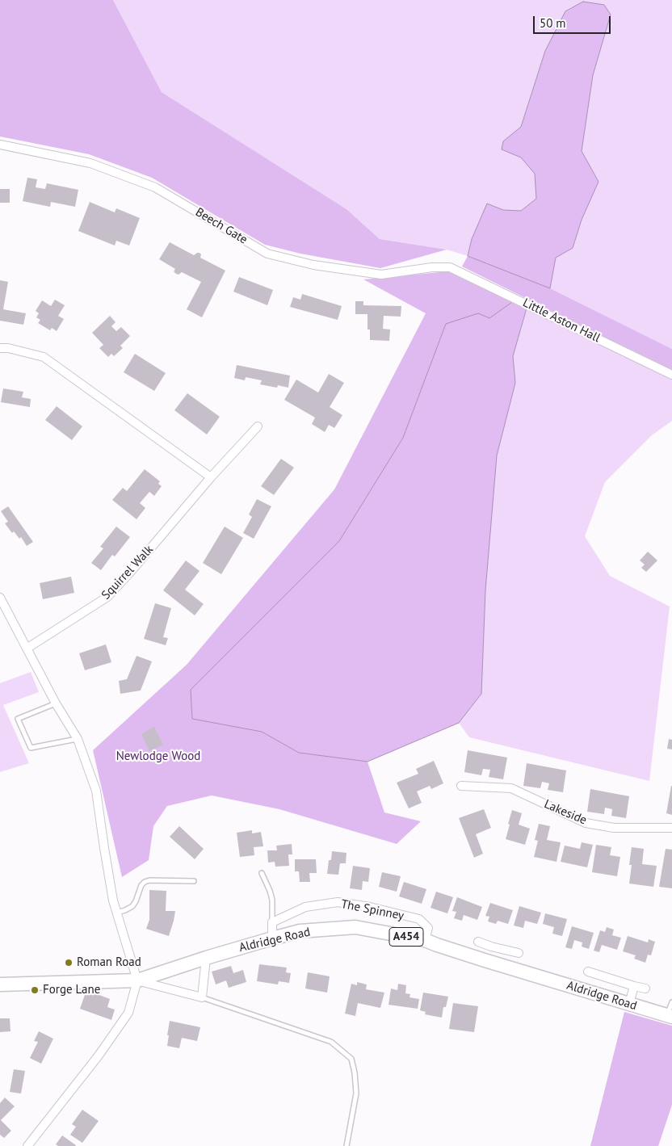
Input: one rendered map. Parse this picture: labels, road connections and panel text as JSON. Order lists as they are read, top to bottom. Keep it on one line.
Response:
{"streets":{"main road":["A454","Aldridge Road"],"street":["Beech Gate","Little Aston Hall","Squirrel Walk","Lakeside","The Spinney"]},"crossings":[["Beech Gate","Little Aston Hall"],["The Spinney","Aldridge Road"],["A454","Aldridge Road"]],"parks":["Newlodge Wood"],"places":["Roman Road","Forge Lane"],"scale_bar":"50 m"}
